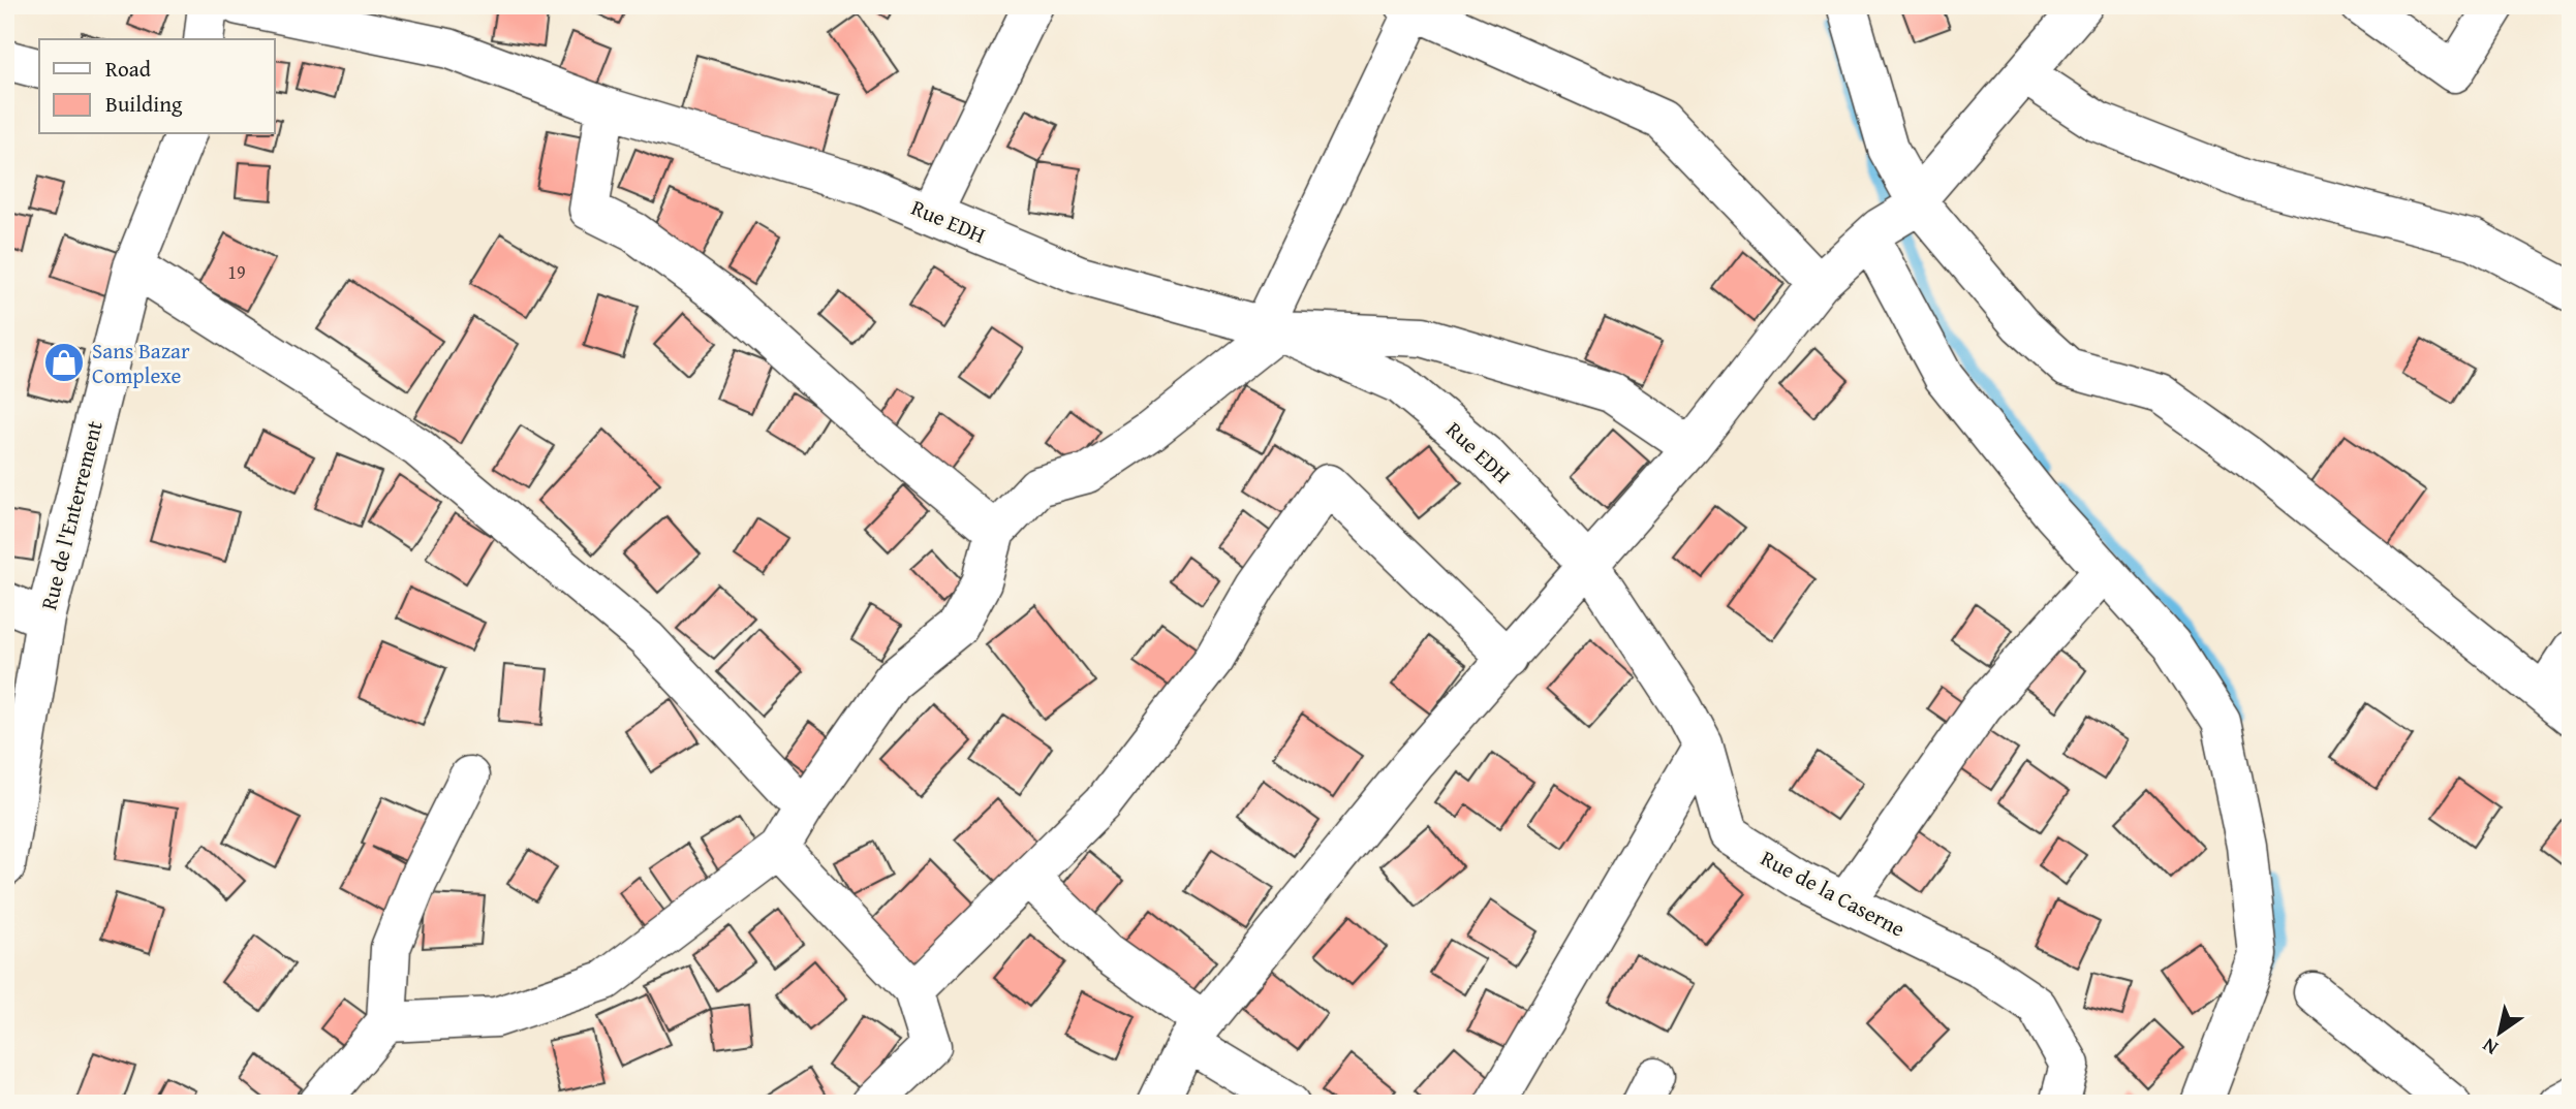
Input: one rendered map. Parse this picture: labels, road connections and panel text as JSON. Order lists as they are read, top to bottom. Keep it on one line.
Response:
{"streets":{"street":["Rue EDH","Rue de l'Enterrement","Rue de la Caserne"]},"crossings":[["Rue EDH","Rue de la Caserne"]],"places":{"shop":["Sans Bazar Complexe"]},"house_numbers":["19"],"legend":["Road","Building"],"north":"bottom left"}
